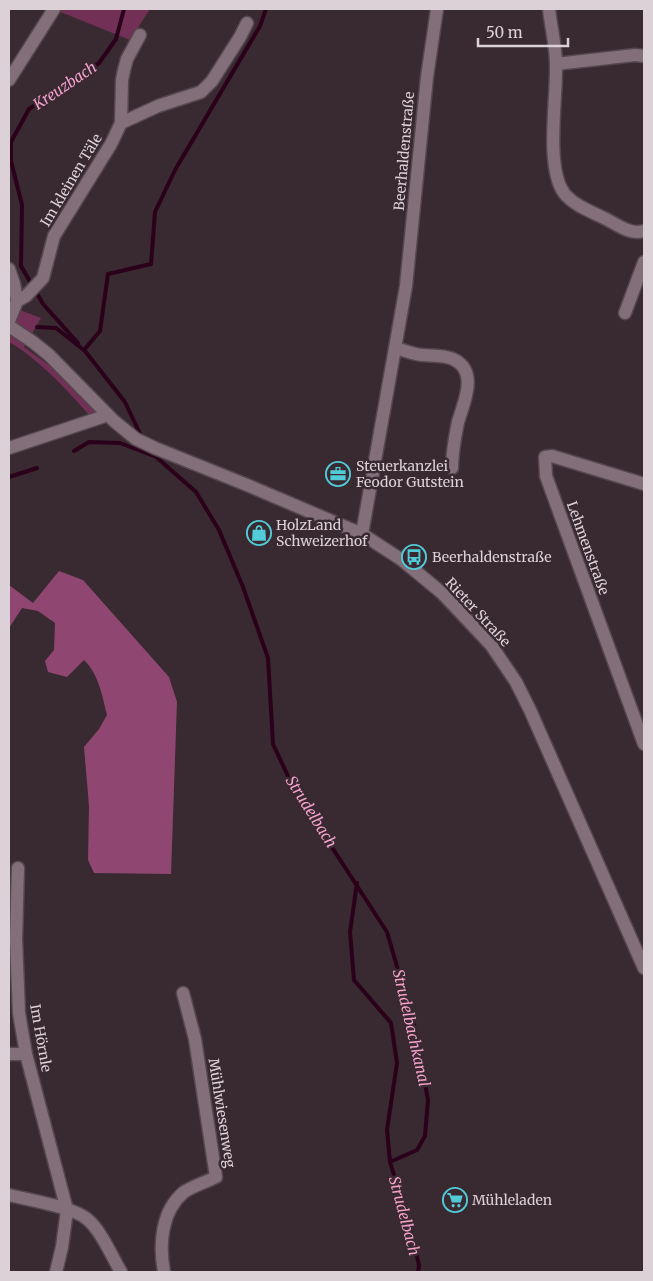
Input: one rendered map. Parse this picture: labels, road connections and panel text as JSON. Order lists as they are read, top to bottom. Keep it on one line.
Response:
{"streets":{"street":["Beerhaldenstraße","Im kleinen Täle","Lehmenstraße","Rieter Straße","Im Hörnle","Mühlwiesenweg"]},"crossings":[["Beerhaldenstraße","Rieter Straße"]],"water":["Kreuzbach","Strudelbach","Strudelbachkanal"],"places":{"office":["Steuerkanzlei Feodor Gutstein"],"shop":["HolzLand Schweizerhof"],"bus stop":["Beerhaldenstraße"],"supermarket":["Mühleladen"]},"scale_bar":"50 m"}
